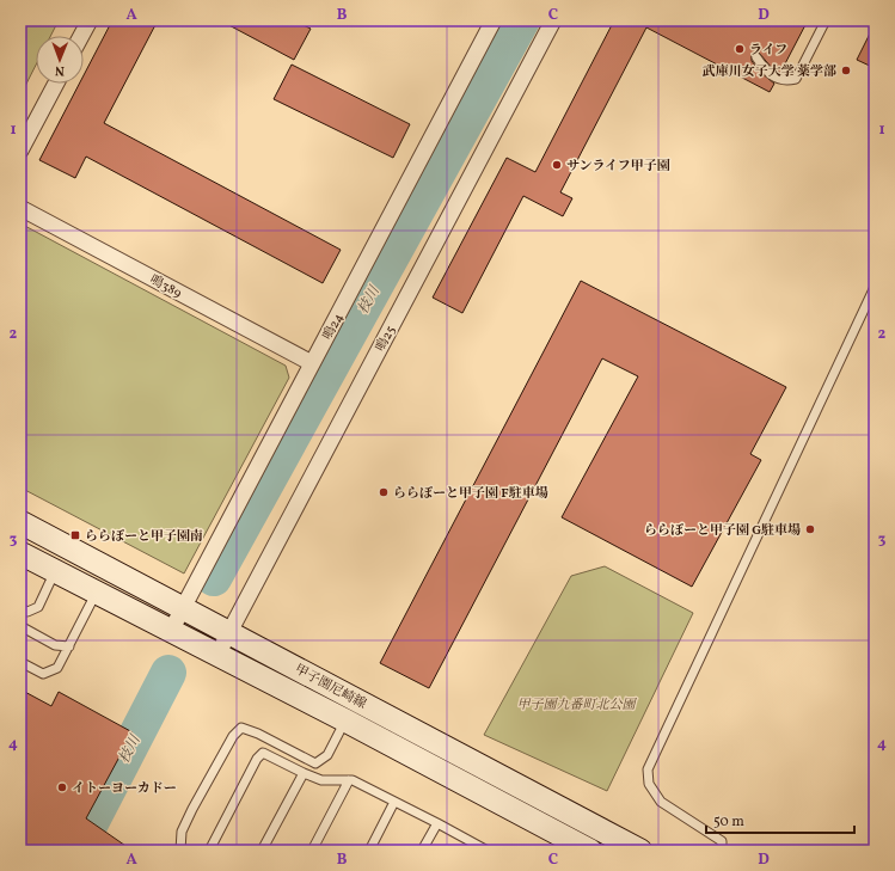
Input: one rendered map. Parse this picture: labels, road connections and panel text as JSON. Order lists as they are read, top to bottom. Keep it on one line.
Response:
{"streets":{"main road":["甲子園尼崎線"],"street":["鳴389","鳴24","鳴25"]},"crossings":[["鳴389","鳴24"],["鳴24","甲子園尼崎線"],["鳴25","甲子園尼崎線"]],"water":["枝川"],"parks":["甲子園九番町北公園"],"places":{"other":["ライフ","武庫川女子大学 薬学部","サンライフ甲子園","ららぽーと甲子園 F駐車場","ららぽーと甲子園 G駐車場","イトーヨーカドー"],"transit":["ららぽーと甲子園南"]},"scale_bar":"50 m","north":"bottom","grid":{"columns":["A","B","C","D"],"rows":["1","2","3","4"]}}
